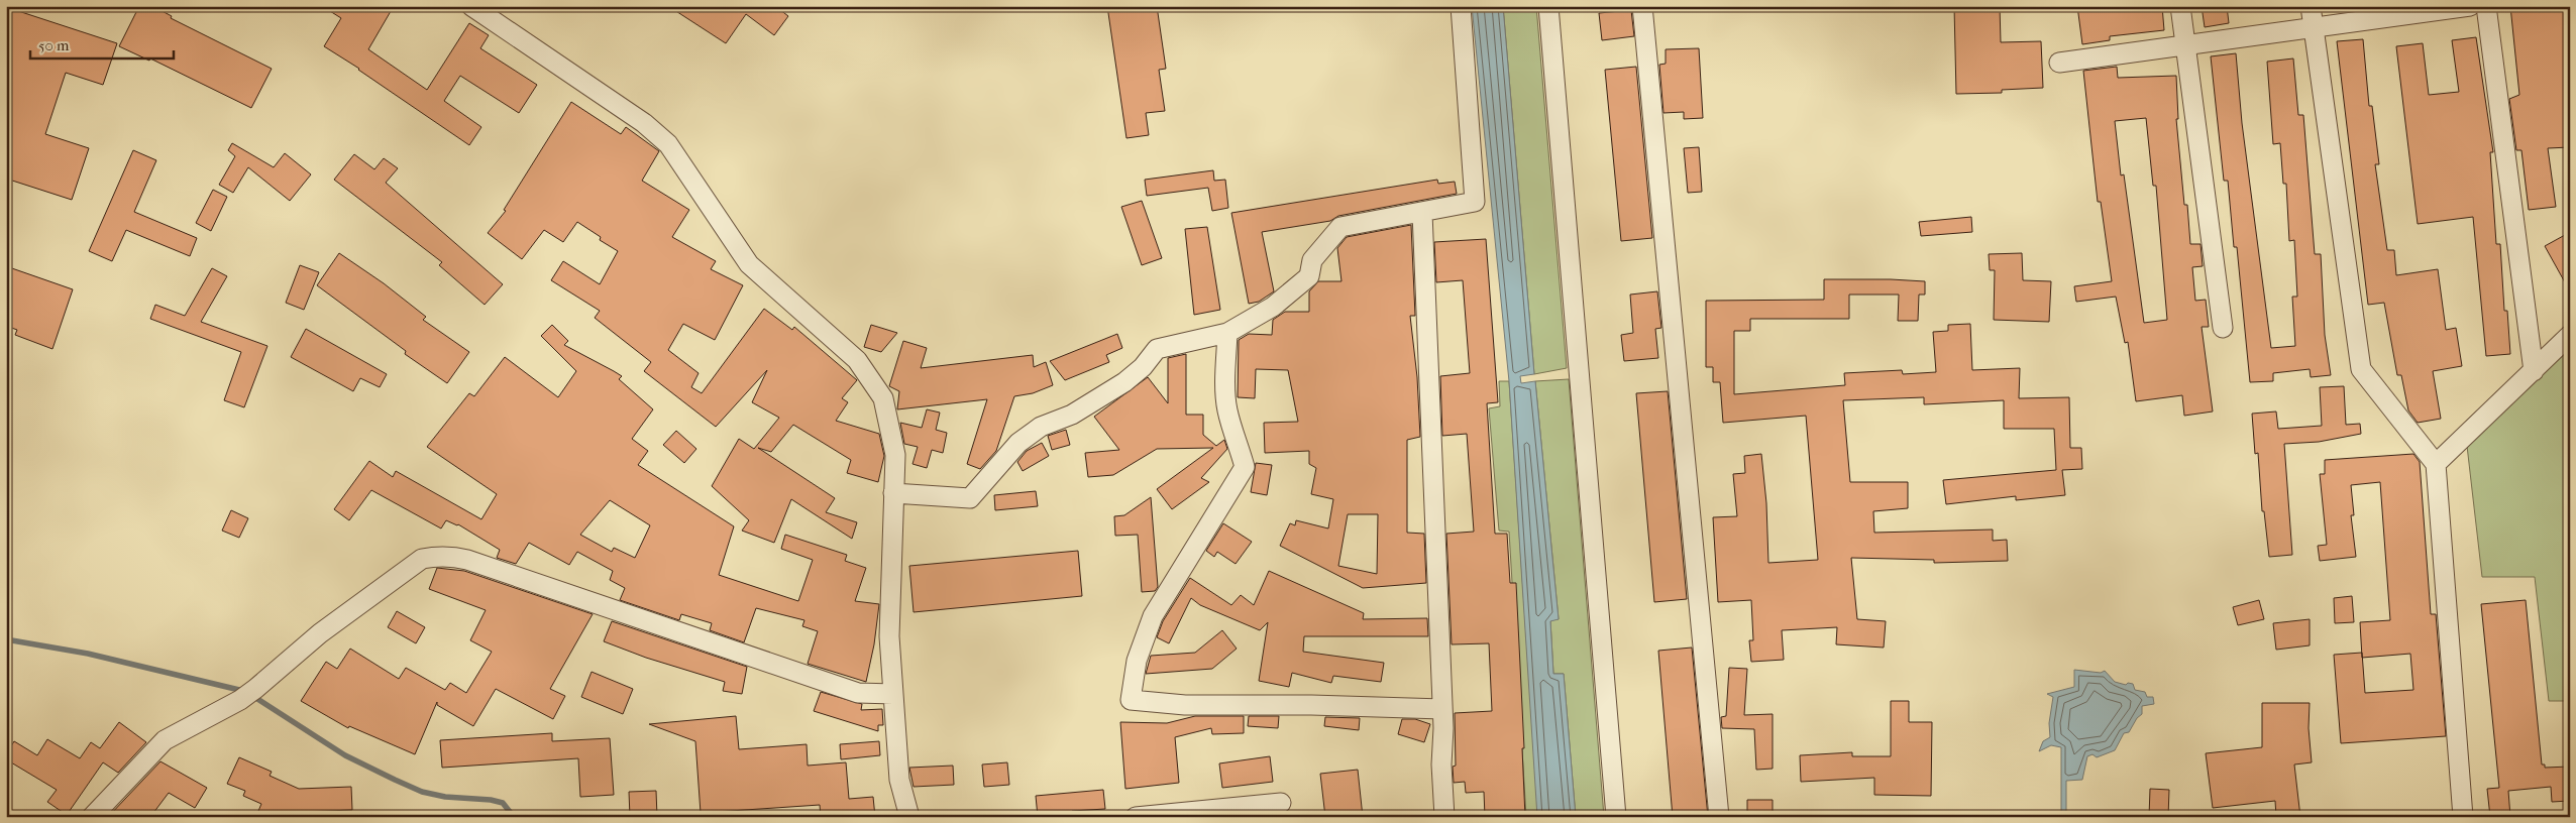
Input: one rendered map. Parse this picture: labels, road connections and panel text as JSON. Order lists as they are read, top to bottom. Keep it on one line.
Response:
{"scale_bar":"50 m"}
